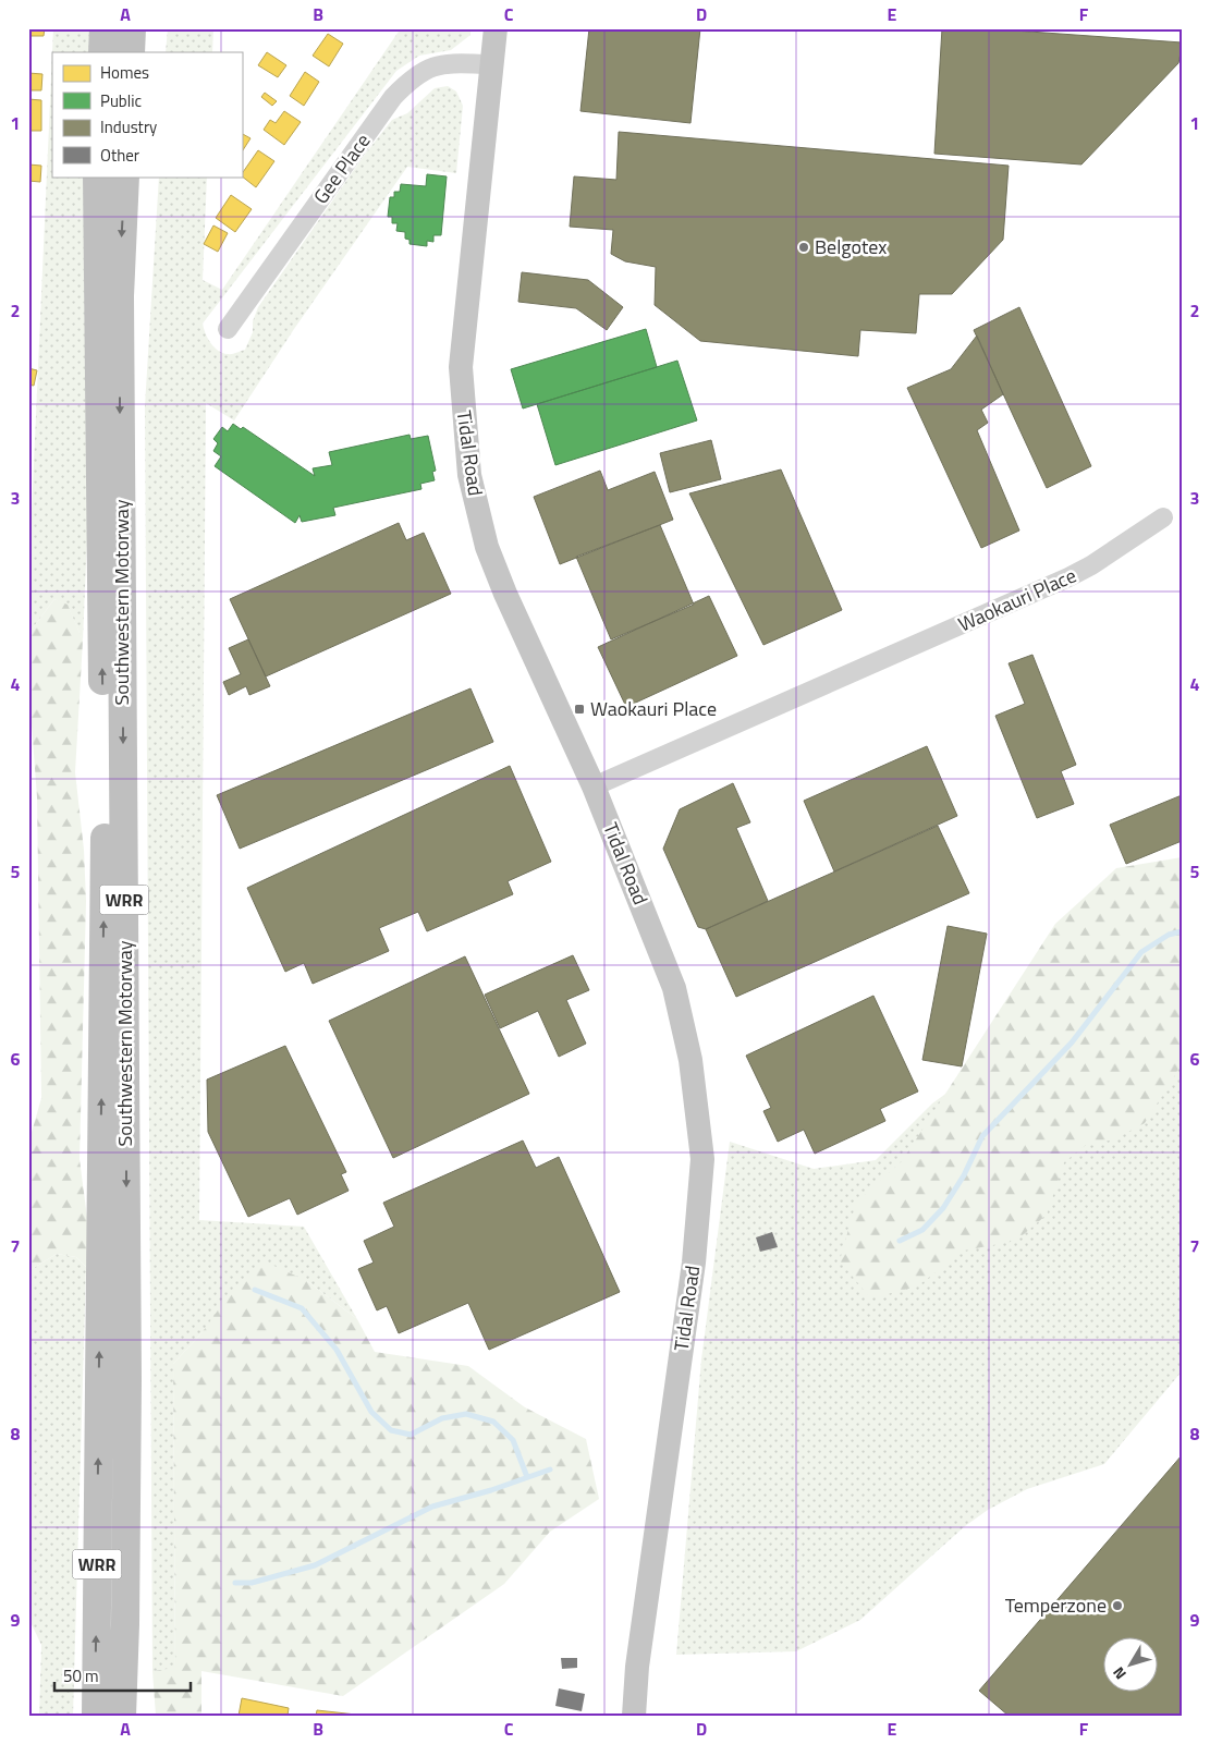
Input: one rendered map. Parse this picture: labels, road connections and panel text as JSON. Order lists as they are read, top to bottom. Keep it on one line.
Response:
{"streets":{"highway":["Southwestern Motorway","WRR"],"main road":["Tidal Road"],"street":["Gee Place","Waokauri Place"]},"crossings":[["Gee Place","Tidal Road"],["Tidal Road","Waokauri Place"]],"places":{"other":["Belgotex","Temperzone"],"transit":["Waokauri Place"]},"legend":["Homes","Public","Industry","Other"],"scale_bar":"50 m","north":"bottom left","grid":{"columns":["A","B","C","D","E","F"],"rows":["1","2","3","4","5","6","7","8","9"]}}
